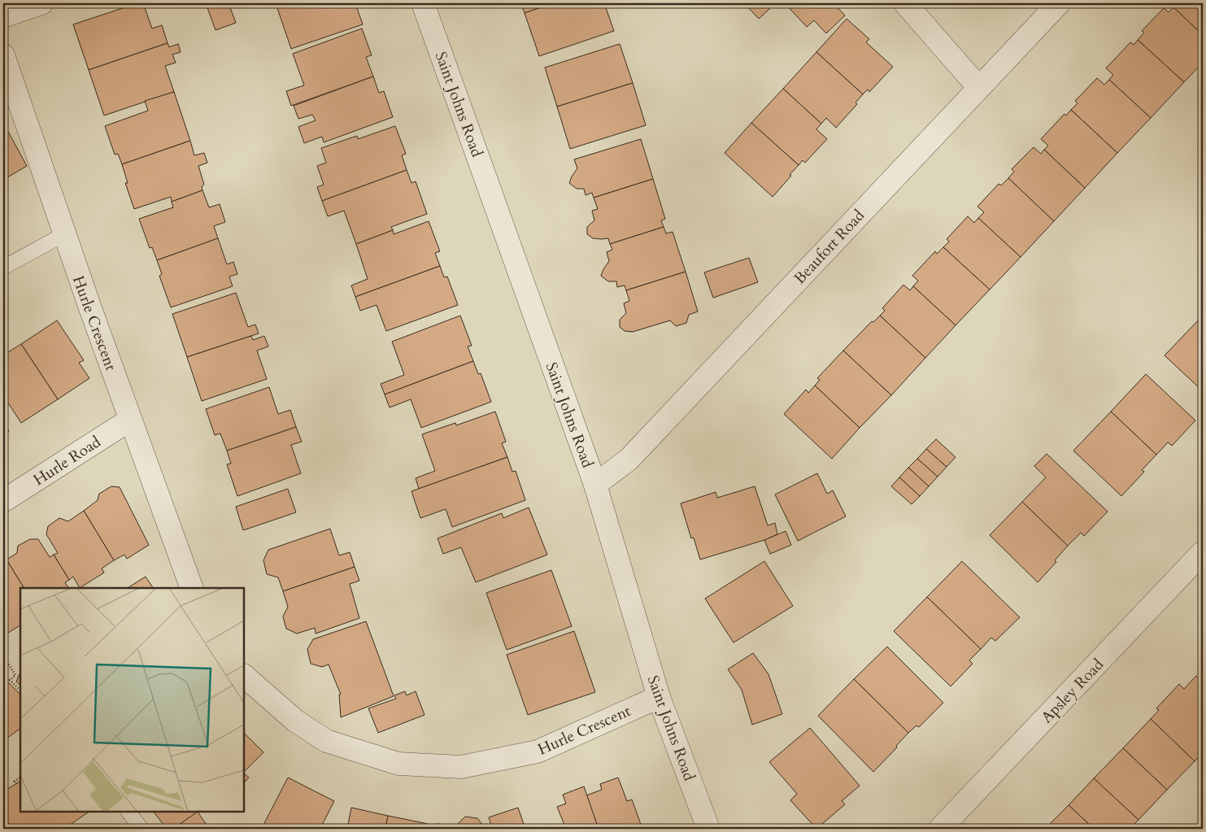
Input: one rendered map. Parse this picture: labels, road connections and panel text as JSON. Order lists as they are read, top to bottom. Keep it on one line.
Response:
{"streets":{"street":["Saint Johns Road","Beaufort Road","Hurle Crescent","Hurle Road","Apsley Road"]},"crossings":[["Saint Johns Road","Beaufort Road"],["Saint Johns Road","Hurle Crescent"],["Hurle Crescent","Hurle Road"]]}
